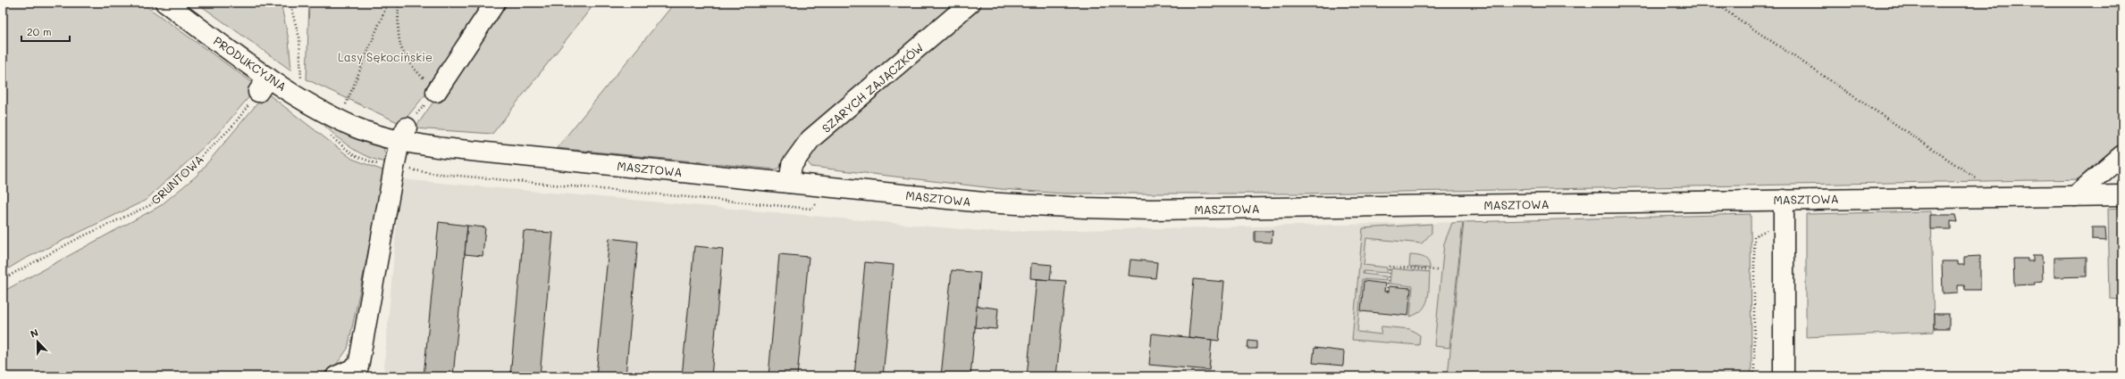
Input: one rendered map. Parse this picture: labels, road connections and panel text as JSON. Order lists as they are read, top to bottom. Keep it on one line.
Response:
{"streets":{"street":["PRODUKCYJNA","SZARYCH ZAJĄCZKÓW","MASZTOWA"],"path":["GRUNTOWA"]},"crossings":[["PRODUKCYJNA","MASZTOWA"],["PRODUKCYJNA","GRUNTOWA"],["SZARYCH ZAJĄCZKÓW","MASZTOWA"]],"parks":["Lasy Sękocińskie"],"scale_bar":"20 m","north":"top"}
